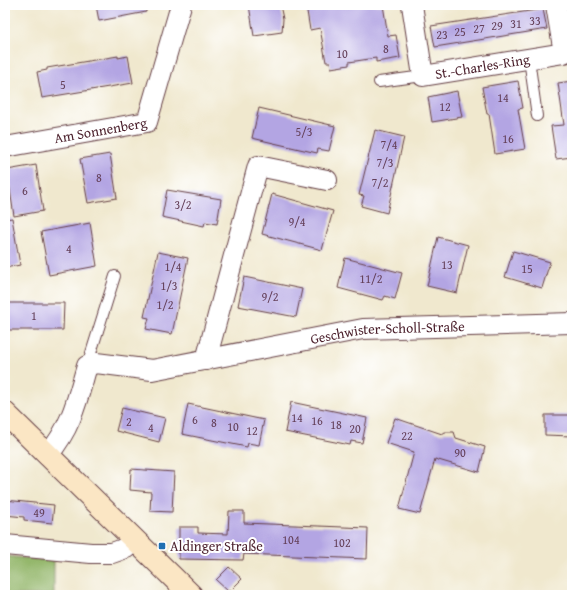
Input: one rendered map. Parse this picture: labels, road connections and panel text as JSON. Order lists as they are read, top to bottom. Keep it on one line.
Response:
{"streets":{"street":["St.-Charles-Ring","Am Sonnenberg","Geschwister-Scholl-Straße"]},"places":{"transit":["Aldinger Straße"]},"house_numbers":["33","31","29","27","25","23","8","10","5","14","12","5/3","16","7/4","7/3","8","7/2","6","3/2","9/4","4","13","1/4","15","11/2","1/3","9/2","1/2","1","14","6","16","2","8","18","10","4","20","12","22","90","49","104","102"]}
